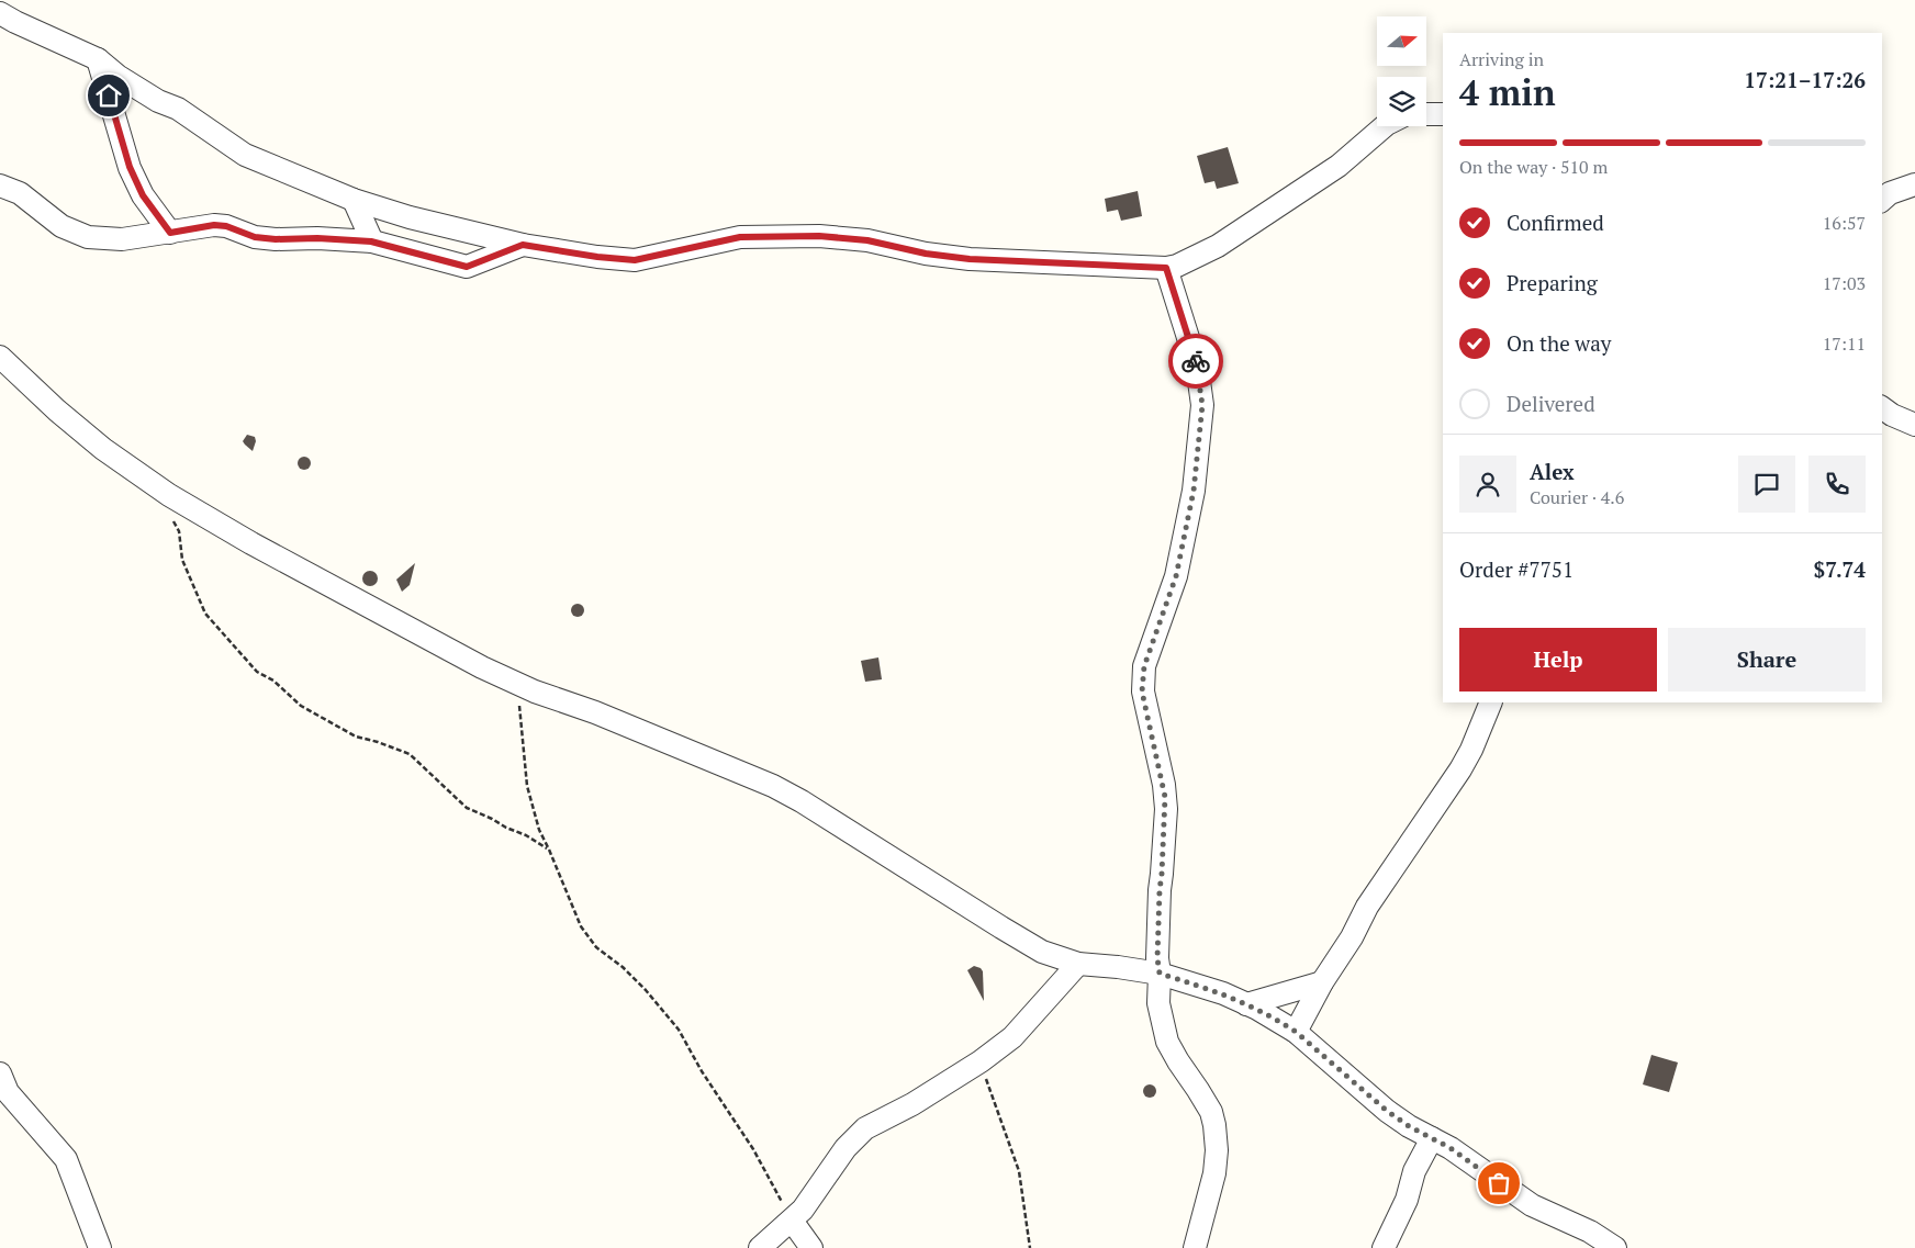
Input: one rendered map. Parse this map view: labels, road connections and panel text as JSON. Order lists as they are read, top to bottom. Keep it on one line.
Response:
{"north":"right","page":{"heading":["4 min","Arriving in","17:21–17:26"],"panel":["Alex","Courier · 4.6","Order #7751","$7.74"],"bar":"On the way · 510 m","list":[["Confirmed","16:57"],["Preparing","17:03"],["On the way","17:11"],"Delivered"],"buttons":["Help","Share"]}}
